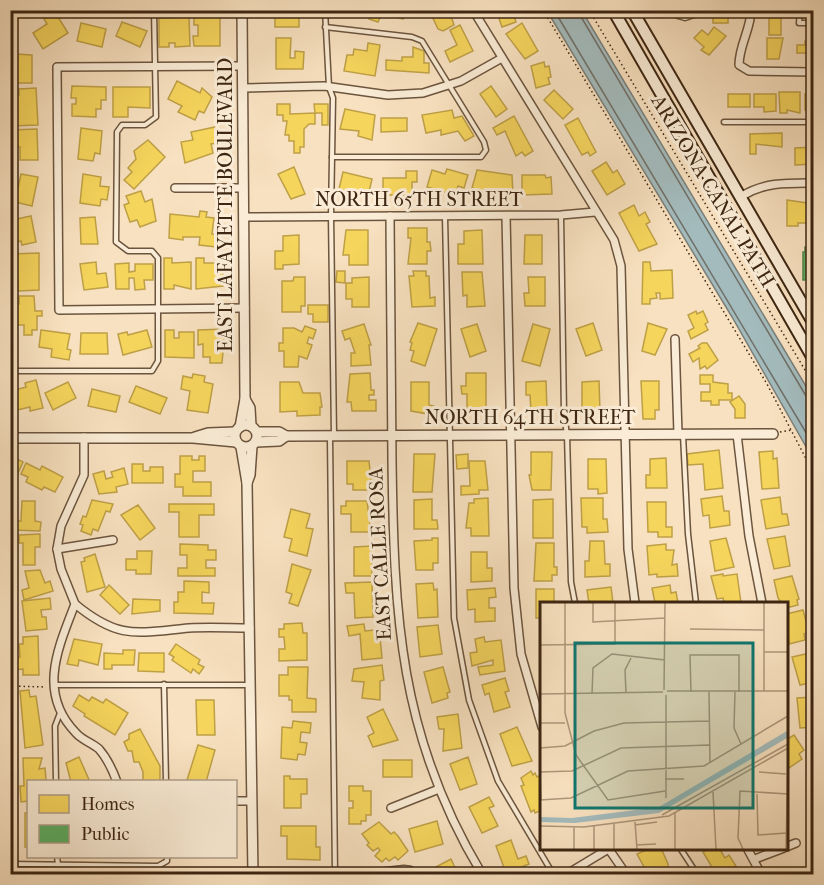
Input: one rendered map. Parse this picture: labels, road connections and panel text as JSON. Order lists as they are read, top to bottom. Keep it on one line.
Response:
{"streets":{"street":["NORTH 65TH STREET","EAST LAFAYETTE BOULEVARD","NORTH 64TH STREET","EAST CALLE ROSA"],"path":["ARIZONA CANAL PATH"]},"crossings":[["NORTH 65TH STREET","EAST LAFAYETTE BOULEVARD"],["NORTH 65TH STREET","EAST CALLE ROSA"],["EAST LAFAYETTE BOULEVARD","NORTH 64TH STREET"],["NORTH 64TH STREET","EAST CALLE ROSA"]],"legend":["Homes","Public"]}
